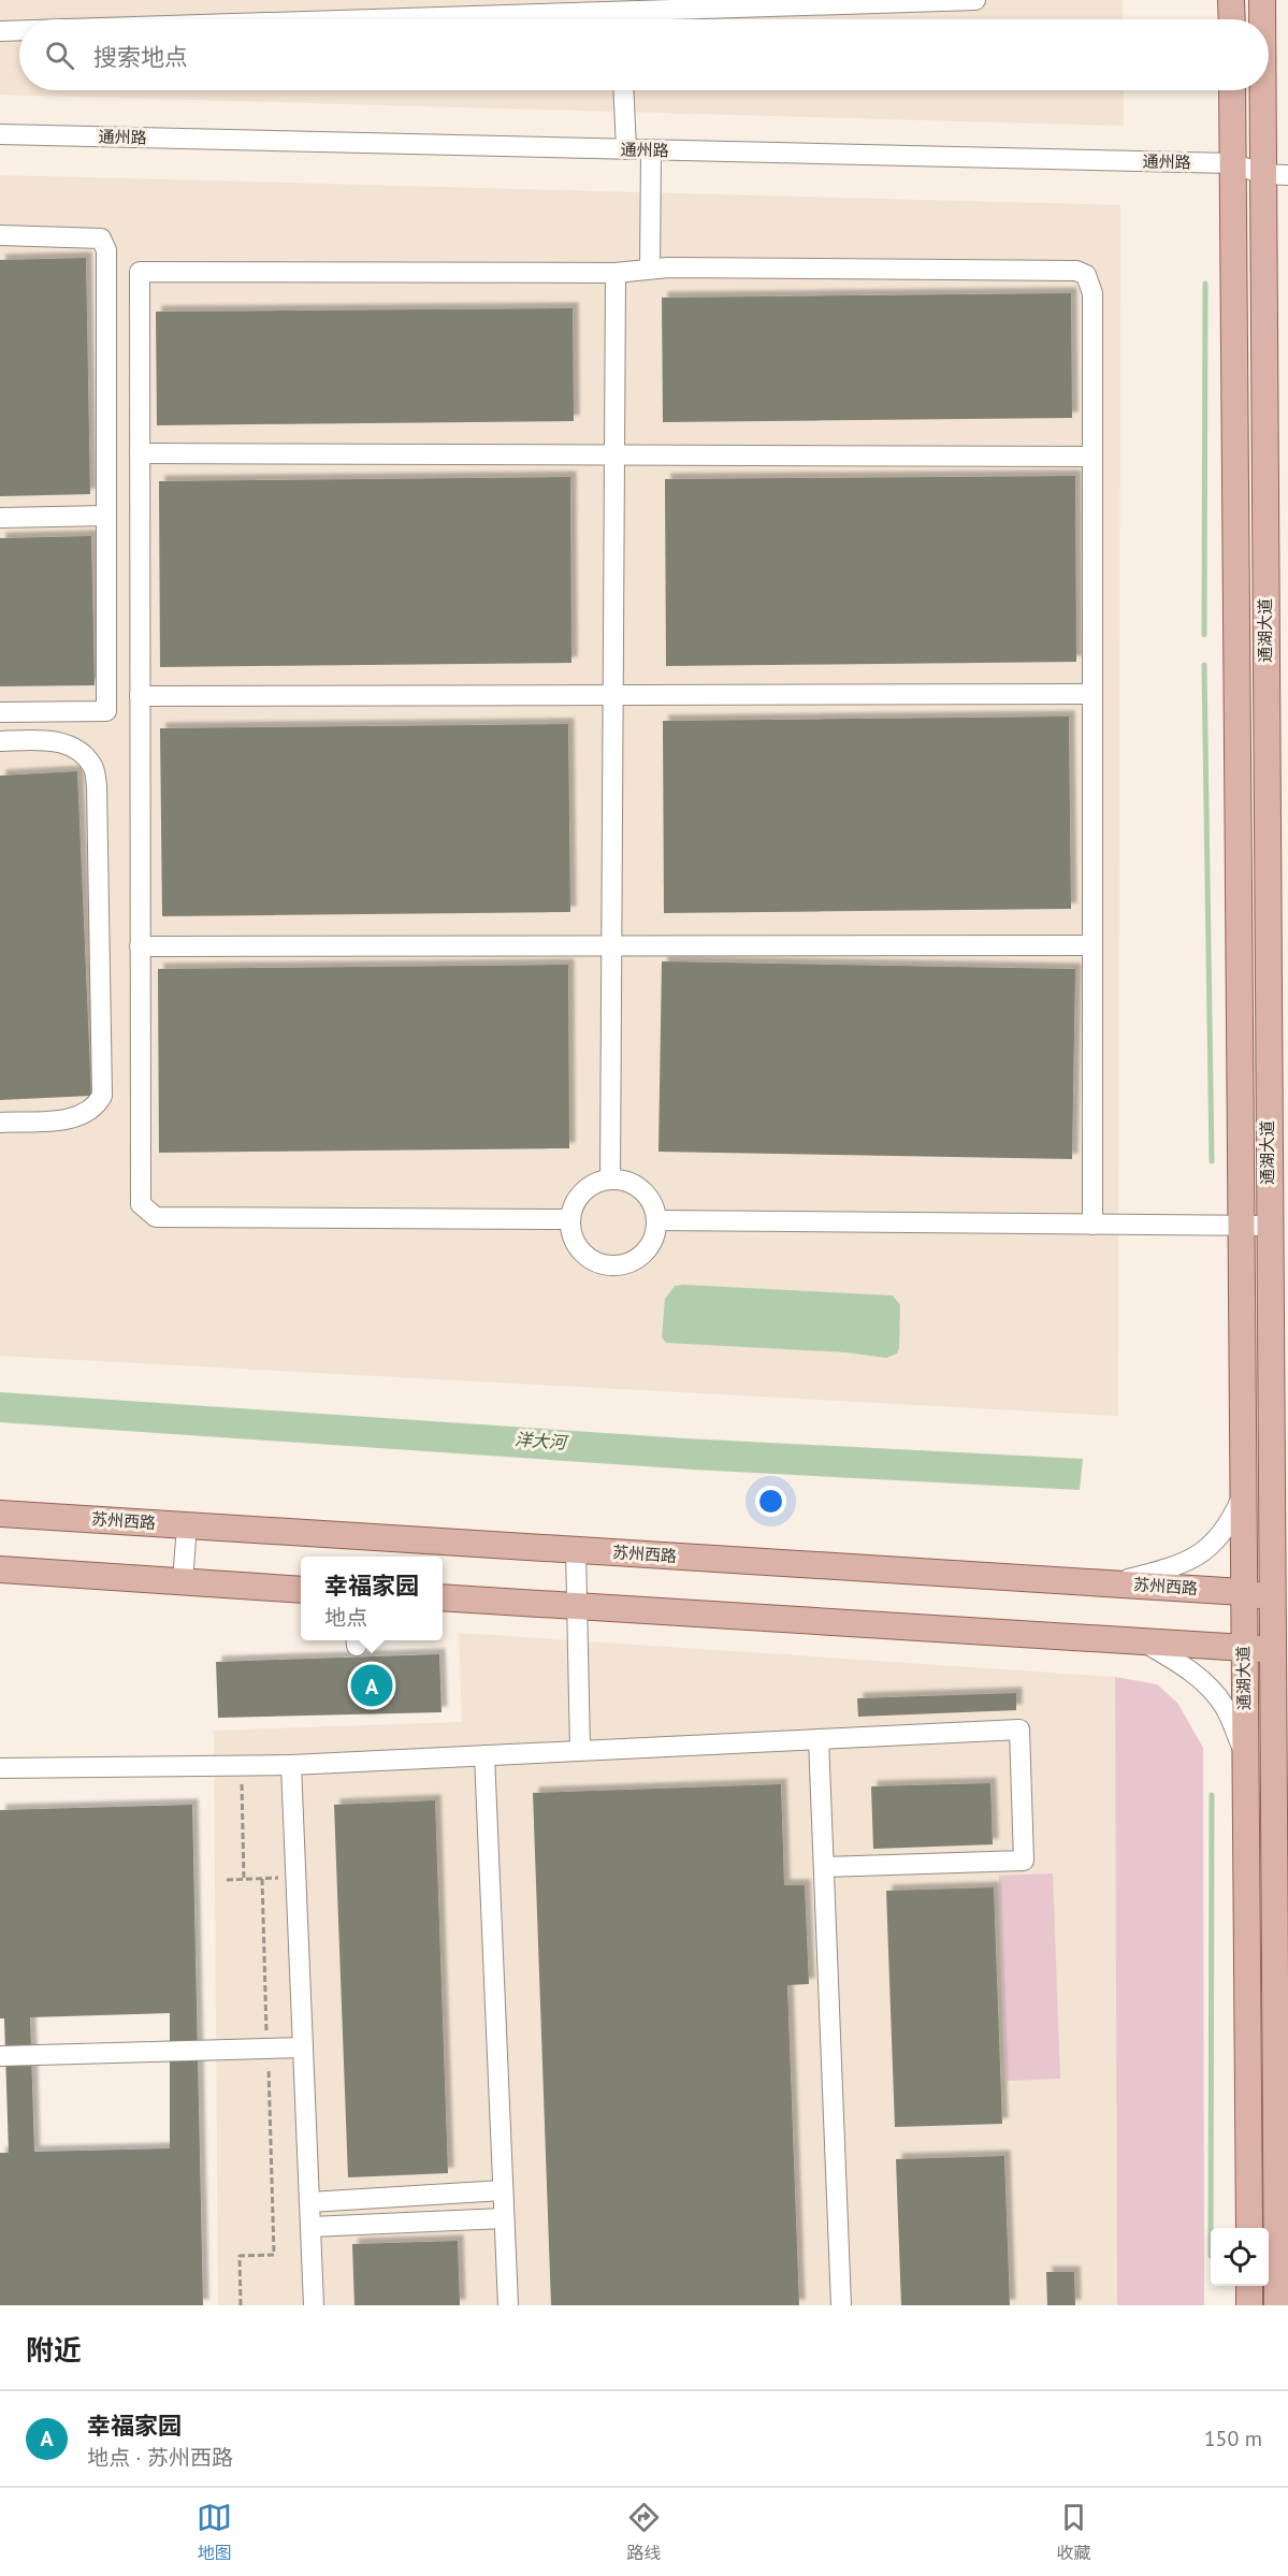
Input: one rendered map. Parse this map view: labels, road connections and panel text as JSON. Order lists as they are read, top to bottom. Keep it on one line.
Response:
{"streets":{"main road":["通湖大道","苏州西路"],"street":["通州路"]},"crossings":[["通州路","通湖大道"],["通湖大道","苏州西路"]],"water":["洋大河"],"page":{"search":"搜索地点","popup":["幸福家园","地点"],"pins":"A","heading":"附近","list":[{"mark":"A","name":"幸福家园","note":"地点 · 苏州西路","value":"150 m"}],"nav":["地图","路线","收藏"]}}
